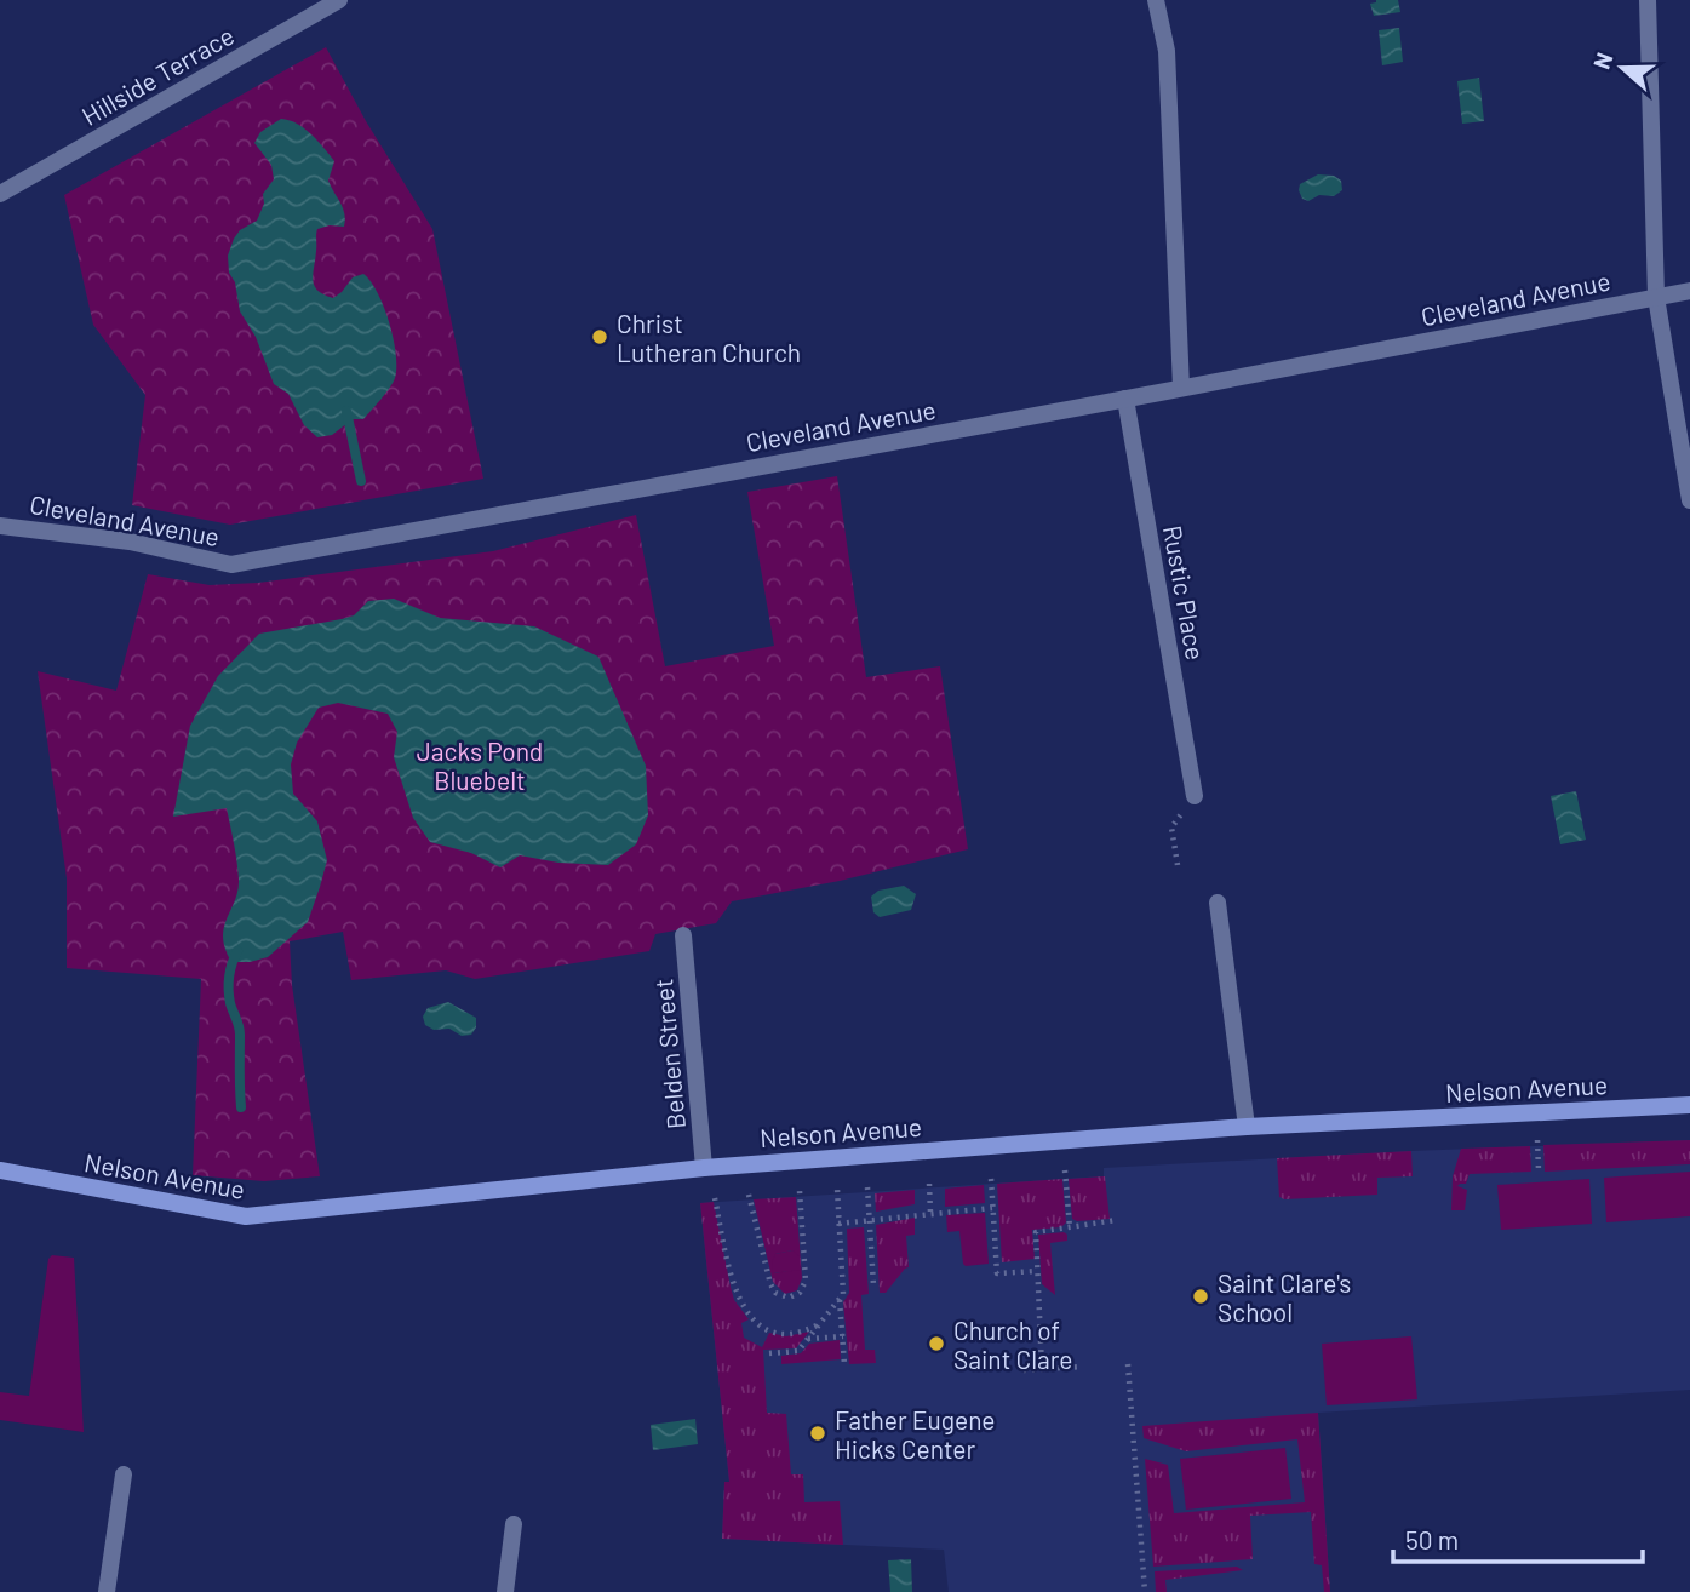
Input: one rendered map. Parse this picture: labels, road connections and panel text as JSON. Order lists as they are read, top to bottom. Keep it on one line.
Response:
{"streets":{"street":["Hillside Terrace","Cleveland Avenue","Rustic Place","Belden Street","Nelson Avenue"]},"crossings":[["Cleveland Avenue","Rustic Place"],["Belden Street","Nelson Avenue"]],"parks":["Jacks Pond Bluebelt"],"places":["Christ Lutheran Church","Saint Clare's School","Church of Saint Clare","Father Eugene Hicks Center"],"scale_bar":"50 m","north":"left"}
